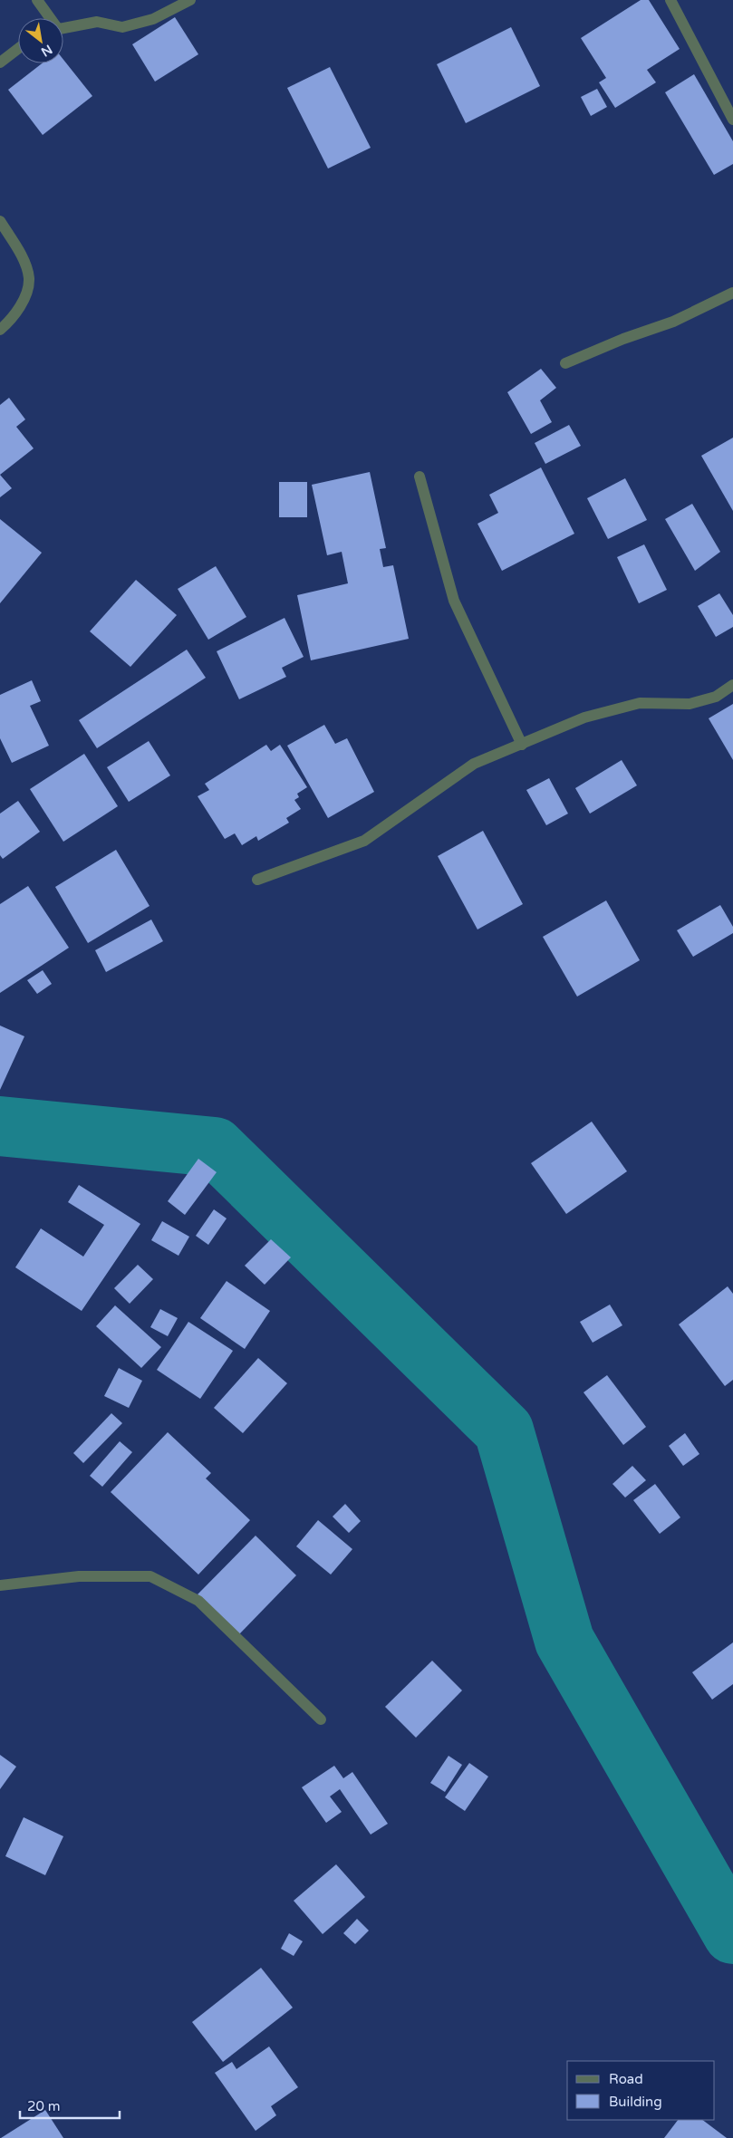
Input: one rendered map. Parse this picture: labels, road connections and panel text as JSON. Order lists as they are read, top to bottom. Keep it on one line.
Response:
{"legend":["Road","Building"],"scale_bar":"20 m","north":"bottom right"}
